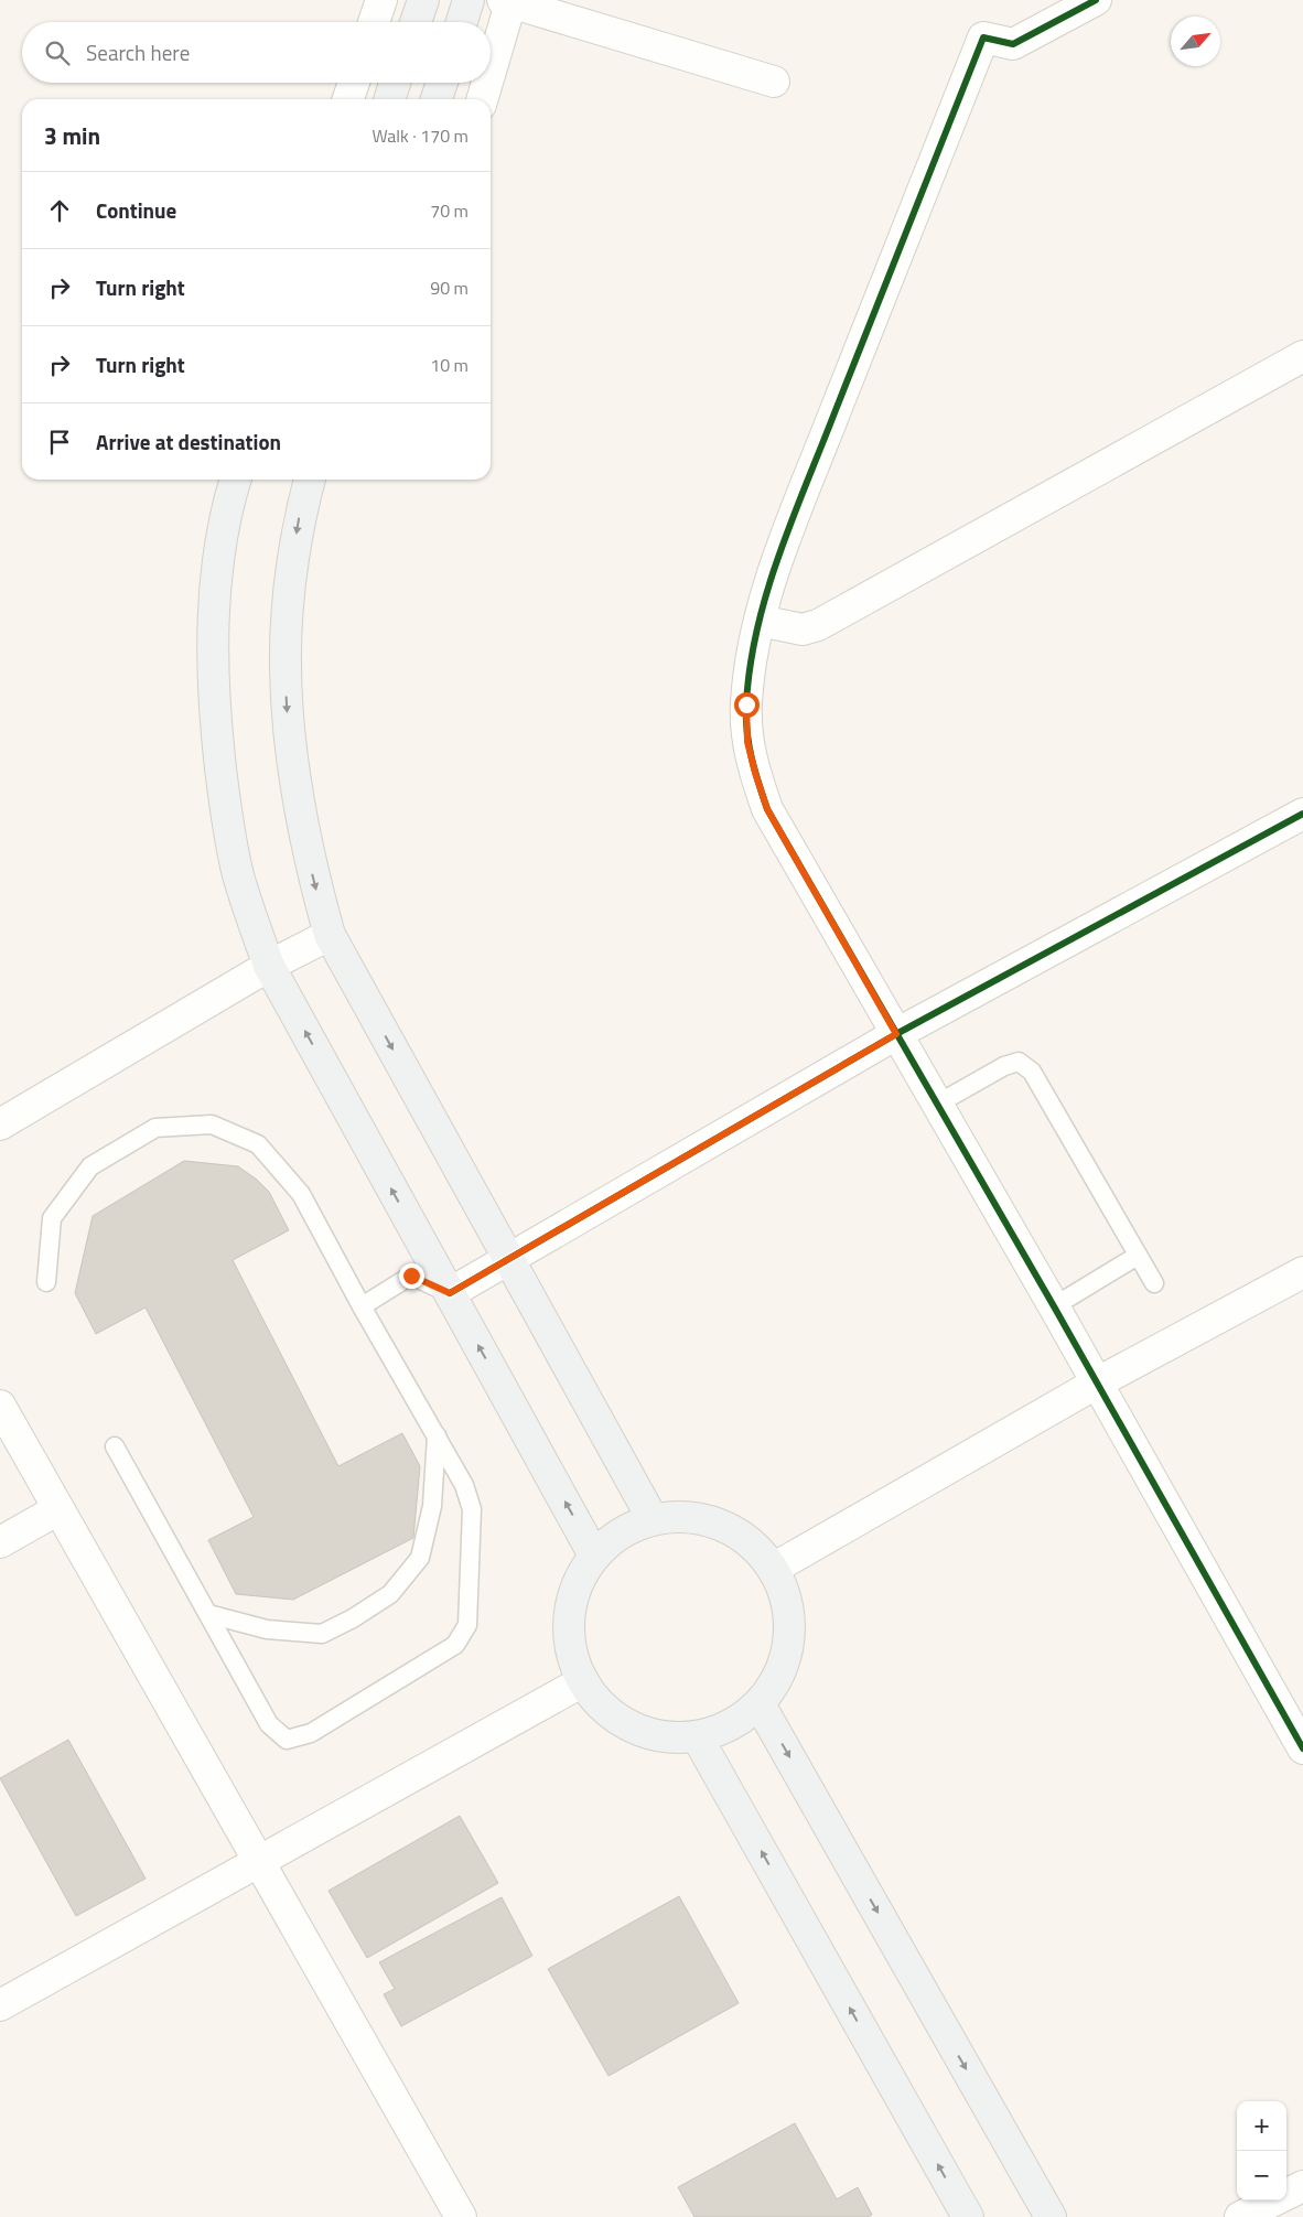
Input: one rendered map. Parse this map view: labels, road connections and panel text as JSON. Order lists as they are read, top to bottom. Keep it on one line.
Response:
{"north":"top right","page":{"search":"Search here","heading":["3 min","Walk · 170 m"],"list":[["Continue","70 m"],["Turn right","90 m"],["Turn right","10 m"],"Arrive at destination"],"map_buttons":["+","−"]}}
